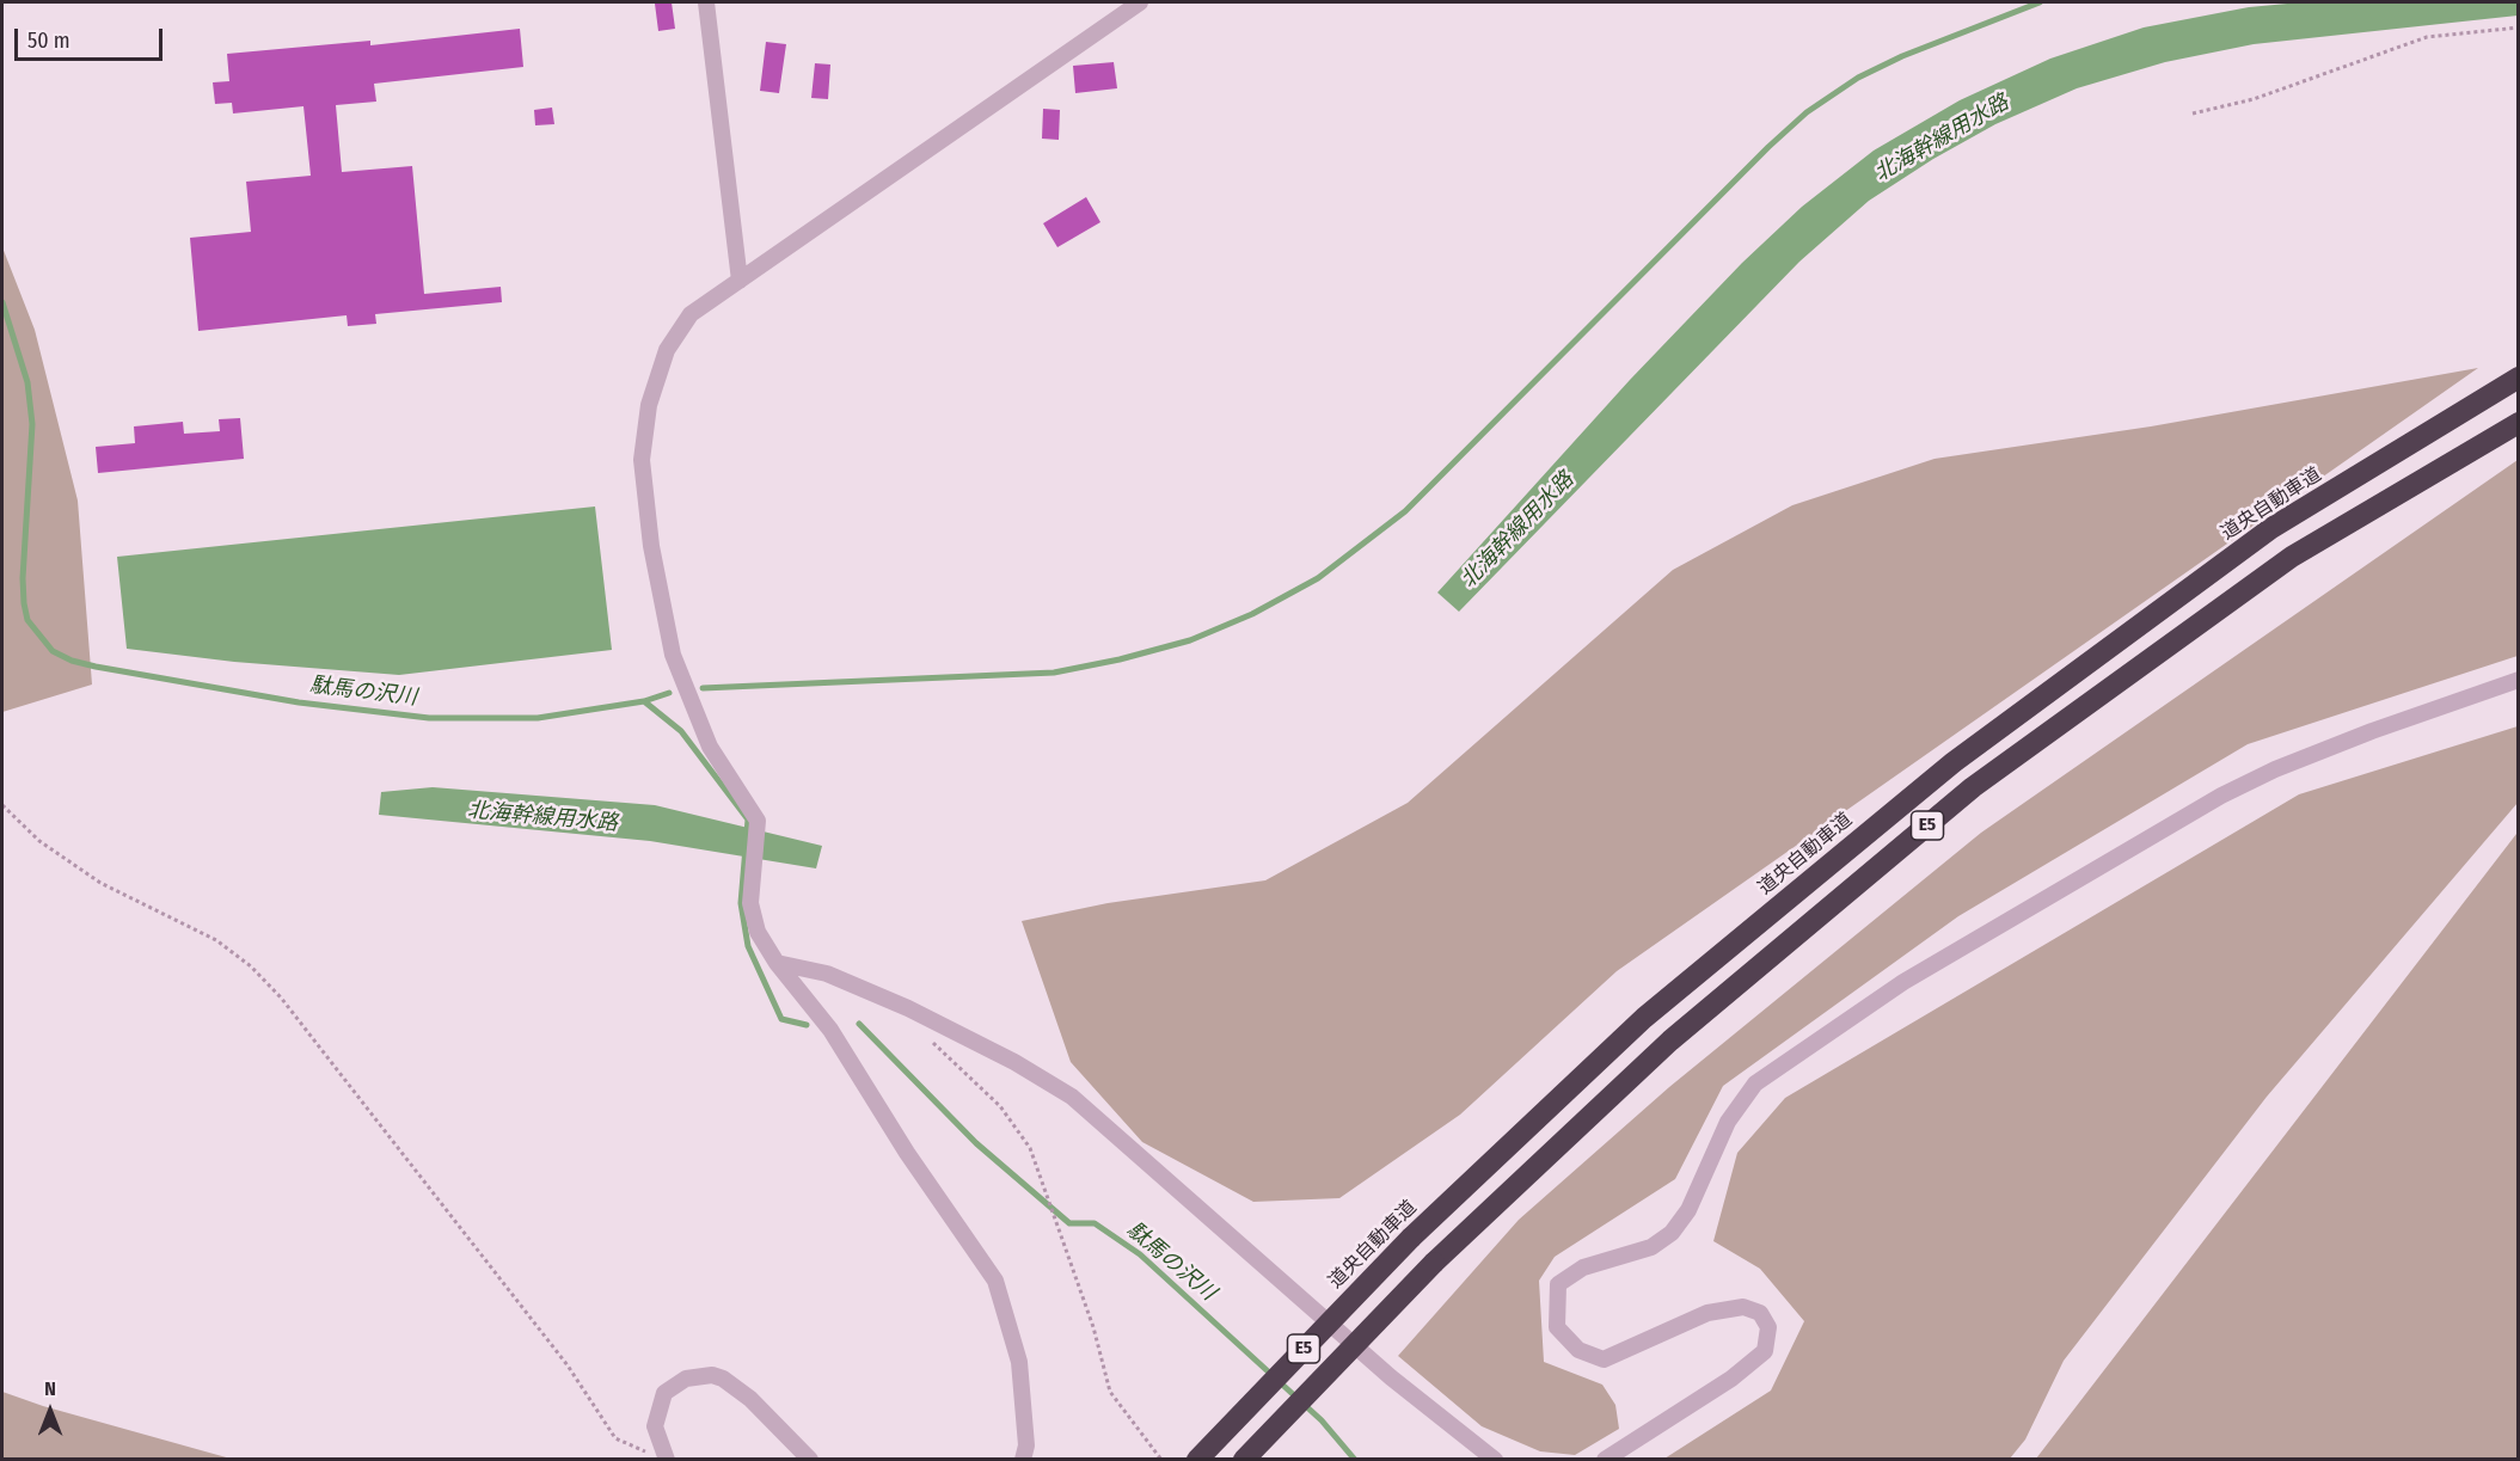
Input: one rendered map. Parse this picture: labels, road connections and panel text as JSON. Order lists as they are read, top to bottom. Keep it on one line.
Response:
{"streets":{"highway":["道央自動車道","E5"]},"water":["北海幹線用水路","駄馬の沢川"],"scale_bar":"50 m","north":"top"}
